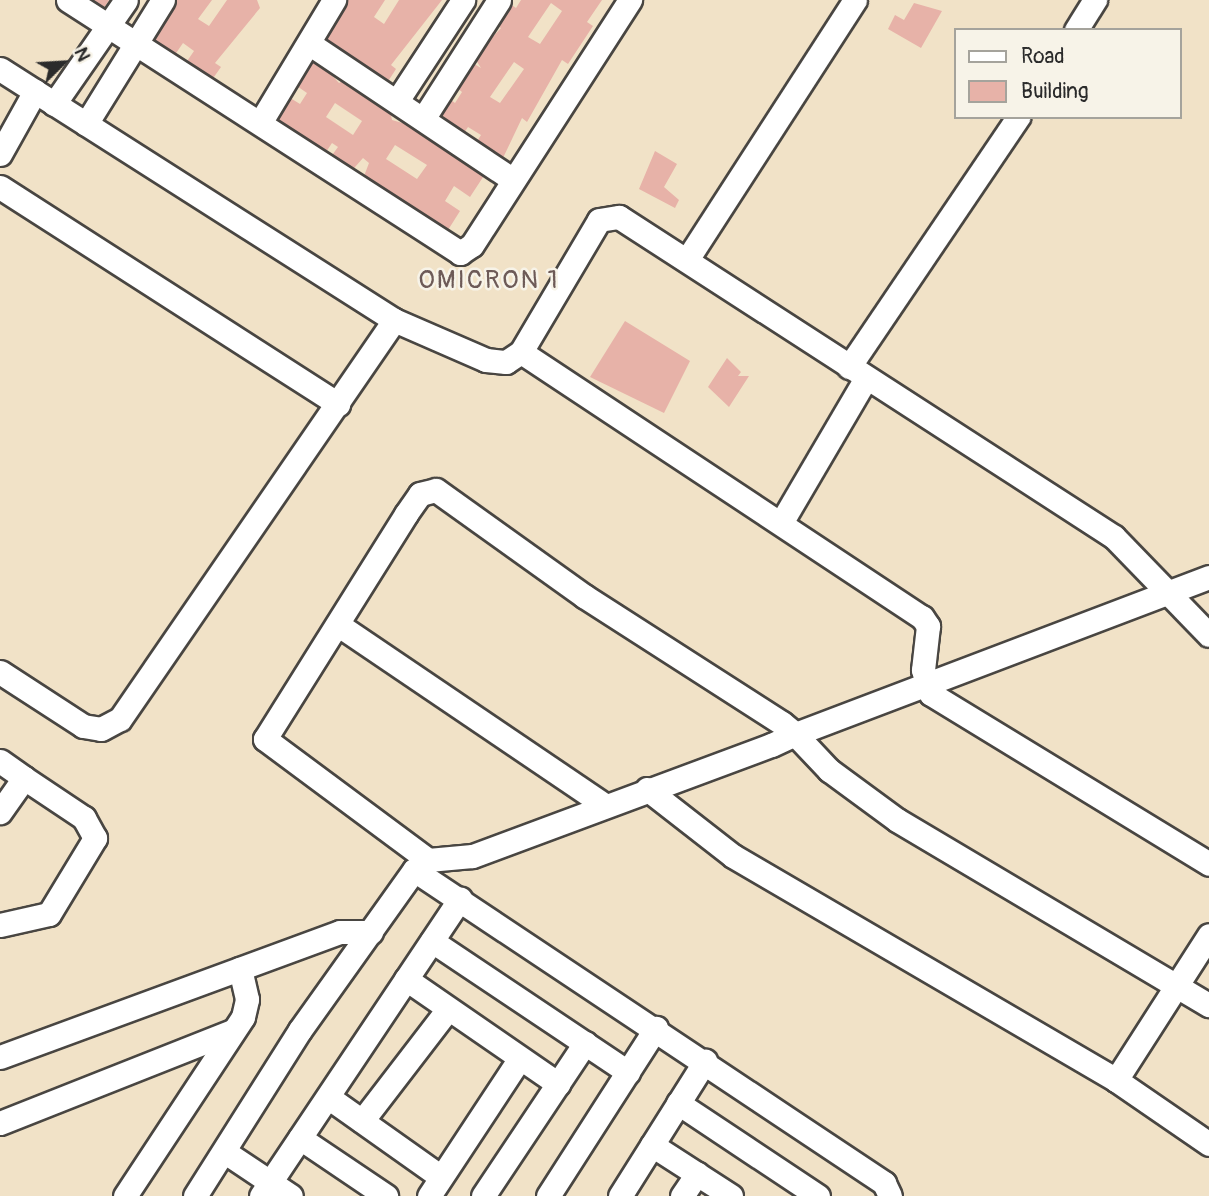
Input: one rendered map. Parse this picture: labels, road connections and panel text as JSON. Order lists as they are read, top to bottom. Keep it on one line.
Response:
{"districts":["OMICRON 1"],"legend":["Road","Building"],"north":"top right"}
